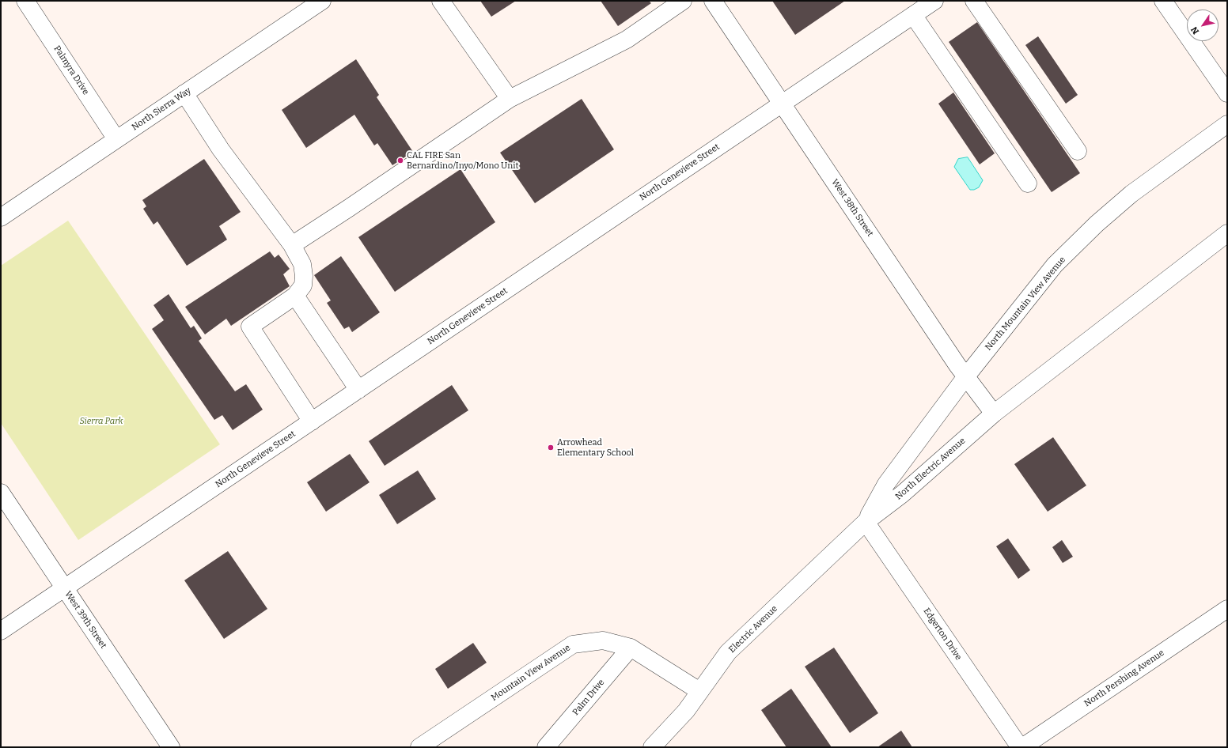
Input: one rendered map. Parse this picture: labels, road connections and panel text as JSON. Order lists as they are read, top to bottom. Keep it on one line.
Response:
{"streets":{"street":["Palmyra Drive","North Sierra Way","North Genevieve Street","West 38th Street","North Mountain View Avenue","North Electric Avenue","West 39th Street","Electric Avenue","Edgerton Drive","Mountain View Avenue","North Pershing Avenue","Palm Drive"]},"crossings":[["Palmyra Drive","North Sierra Way"],["North Genevieve Street","West 38th Street"],["North Genevieve Street","West 39th Street"],["West 38th Street","North Mountain View Avenue"],["West 38th Street","North Electric Avenue"],["North Mountain View Avenue","North Electric Avenue"],["North Mountain View Avenue","Electric Avenue"],["North Mountain View Avenue","Edgerton Drive"],["North Electric Avenue","Electric Avenue"],["North Electric Avenue","Edgerton Drive"],["Electric Avenue","Edgerton Drive"],["Electric Avenue","Mountain View Avenue"],["Mountain View Avenue","Palm Drive"]],"parks":["Sierra Park"],"places":["CAL FIRE San Bernardino/Inyo/Mono Unit","Arrowhead Elementary School"],"north":"bottom left"}
